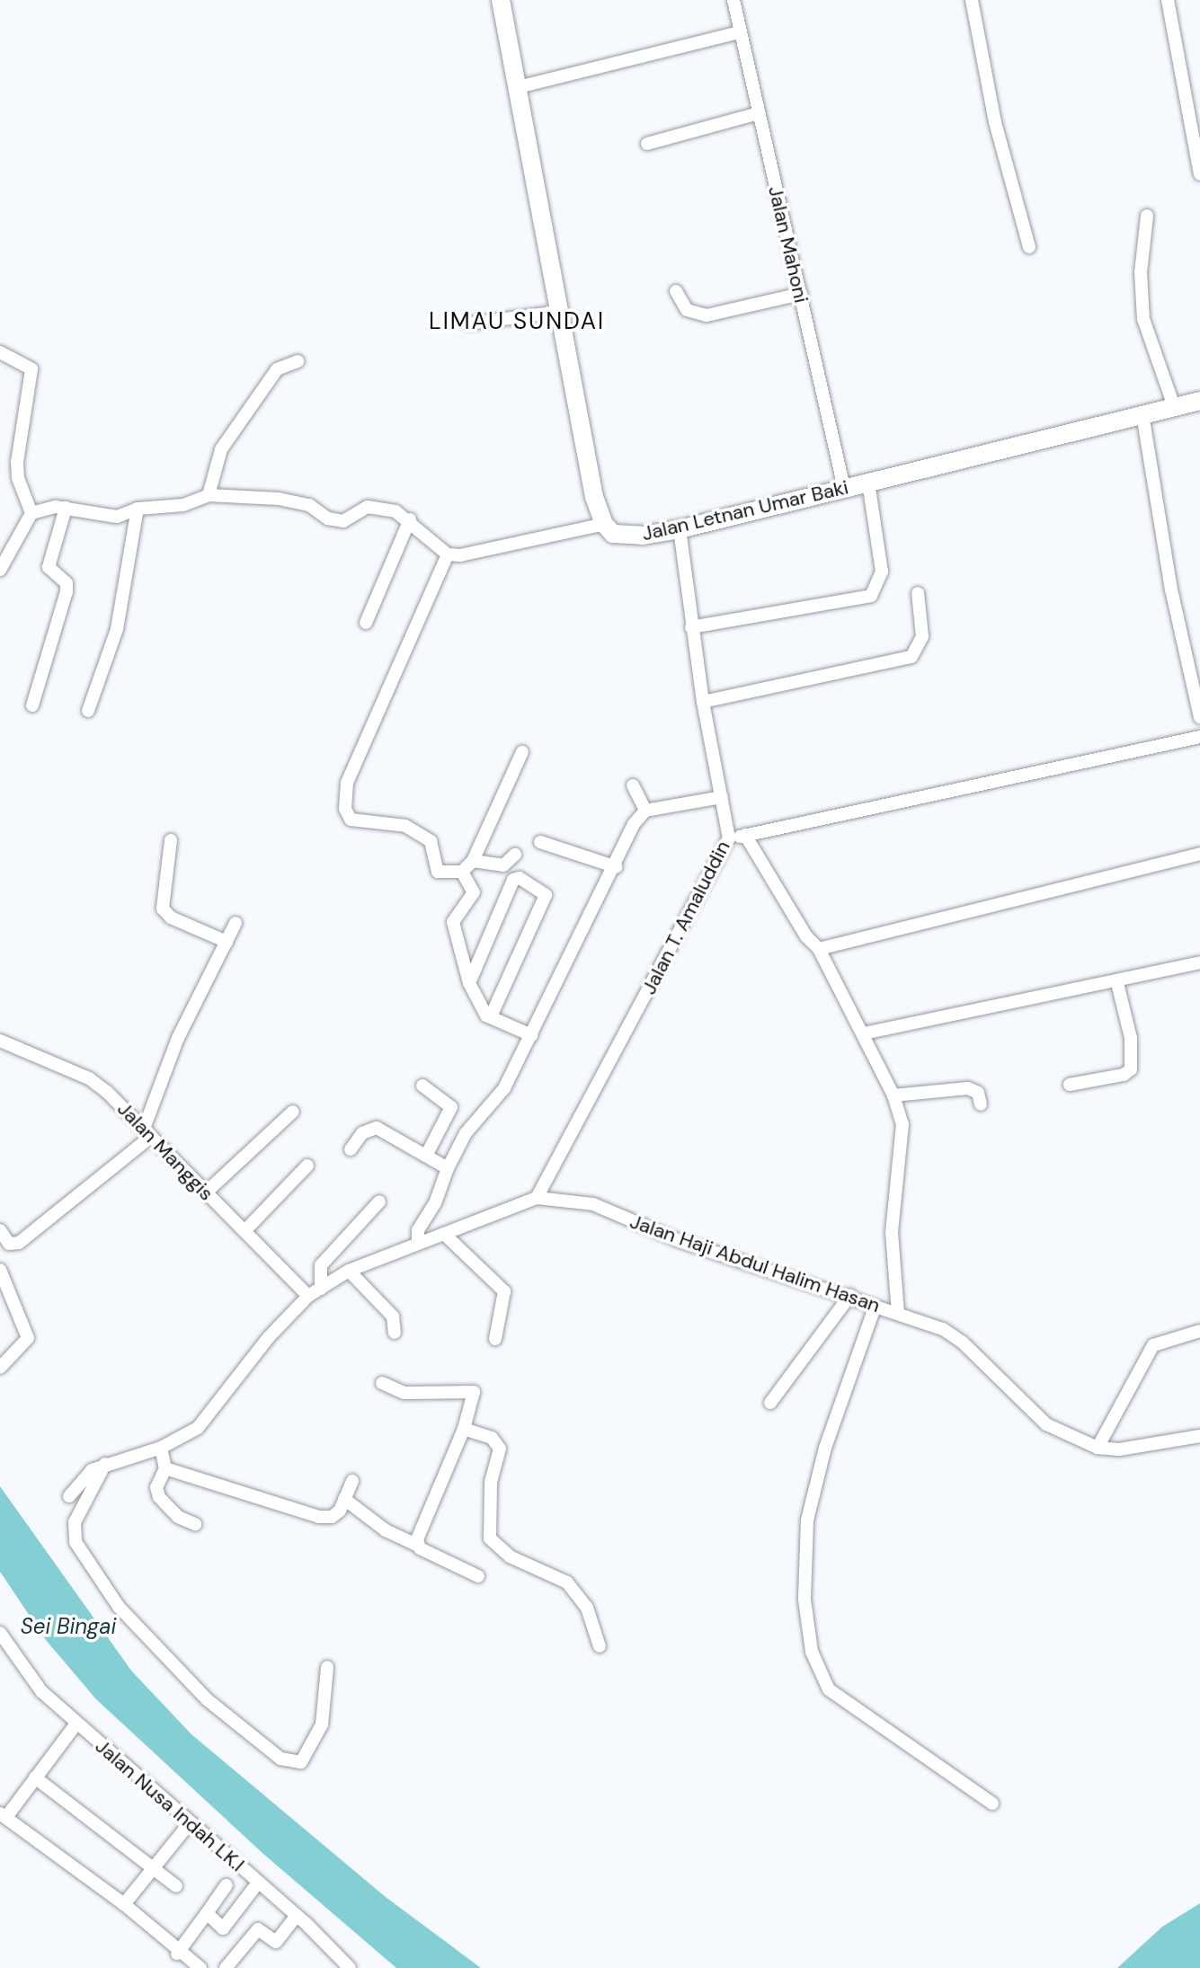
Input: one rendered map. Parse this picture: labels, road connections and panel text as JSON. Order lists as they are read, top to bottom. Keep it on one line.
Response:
{"streets":{"street":["Jalan Mahoni","Jalan Letnan Umar Baki","Jalan T. Amaluddin","Jalan Manggis","Jalan Haji Abdul Halim Hasan","Jalan Nusa Indah LK.I"]},"crossings":[["Jalan Mahoni","Jalan Letnan Umar Baki"],["Jalan Letnan Umar Baki","Jalan T. Amaluddin"],["Jalan T. Amaluddin","Jalan Haji Abdul Halim Hasan"],["Jalan Manggis","Jalan Haji Abdul Halim Hasan"]],"districts":["LIMAU SUNDAI"],"water":["Sei Bingai"]}
